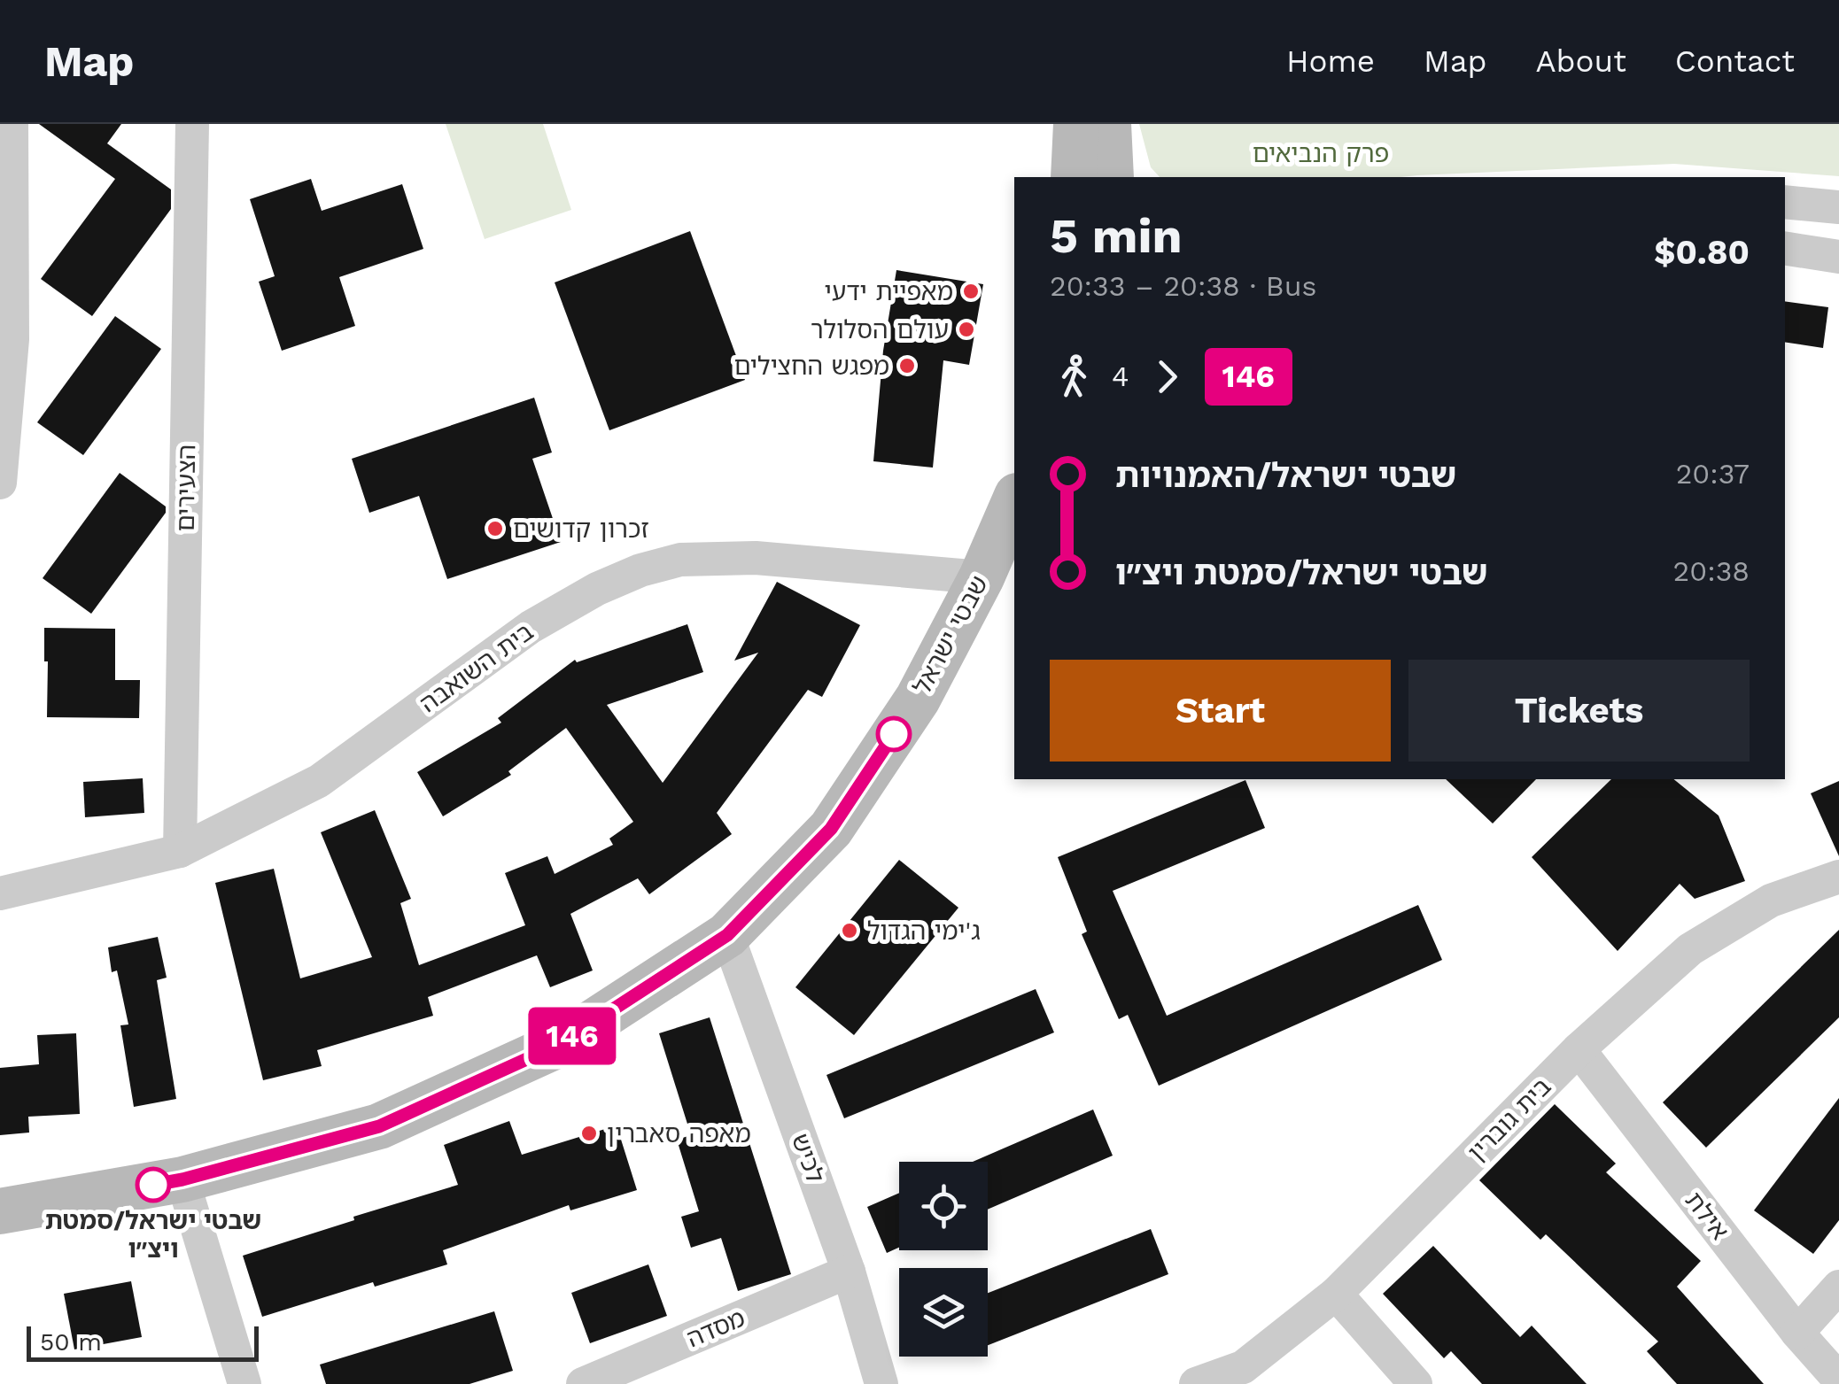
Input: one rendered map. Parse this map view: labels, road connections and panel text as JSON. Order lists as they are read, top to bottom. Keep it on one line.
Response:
{"streets":{"street":["הצעירים","שבטי ישראל","בית השואבה","בית גוברין","לכיש","אילת","מסדה"]},"crossings":[["הצעירים","בית השואבה"],["שבטי ישראל","בית השואבה"],["שבטי ישראל","לכיש"],["בית גוברין","אילת"],["לכיש","מסדה"]],"parks":["פרק הנביאים"],"places":["מאפיית ידעי","עולם הסלולר","מפגש החצילים","זכרון קדושים","ג'ימי הגדול","מאפה סאברין","שבטי ישראל/סמטת ויצ״ו"],"lines":["bus line 146"],"scale_bar":"50 m","page":{"header":"Map","nav":["Home","Map","About","Contact"],"on_map":"146","heading":["5 min","20:33 – 20:38 · Bus","$0.80"],"legs":["4","146"],"list":[{"name":"שבטי ישראל/האמנויות","value":"20:37"},{"name":"שבטי ישראל/סמטת ויצ״ו","value":"20:38"}],"buttons":["Start","Tickets"],"scale":"50 m"}}
